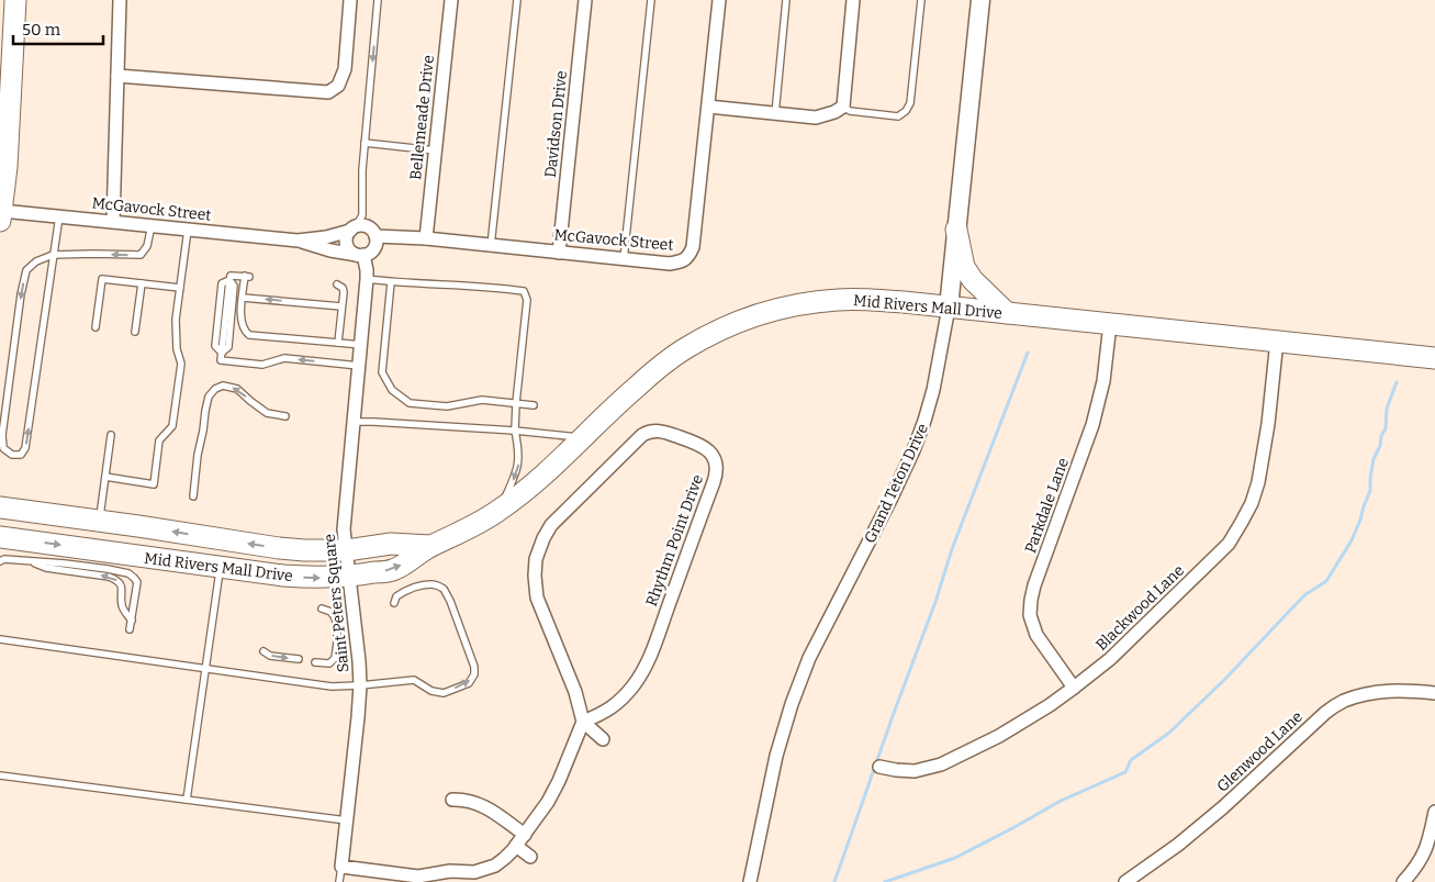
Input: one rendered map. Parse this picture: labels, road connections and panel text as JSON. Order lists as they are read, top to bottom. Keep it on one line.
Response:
{"streets":{"main road":["Mid Rivers Mall Drive"],"street":["Bellemeade Drive","Davidson Drive","McGavock Street","Grand Teton Drive","Parkdale Lane","Rhythm Point Drive","Saint Peters Square","Blackwood Lane","Glenwood Lane"]},"crossings":[["Bellemeade Drive","McGavock Street"],["Davidson Drive","McGavock Street"],["McGavock Street","Saint Peters Square"],["Mid Rivers Mall Drive","Grand Teton Drive"],["Mid Rivers Mall Drive","Parkdale Lane"],["Mid Rivers Mall Drive","Saint Peters Square"],["Mid Rivers Mall Drive","Blackwood Lane"],["Parkdale Lane","Blackwood Lane"]],"scale_bar":"50 m"}
